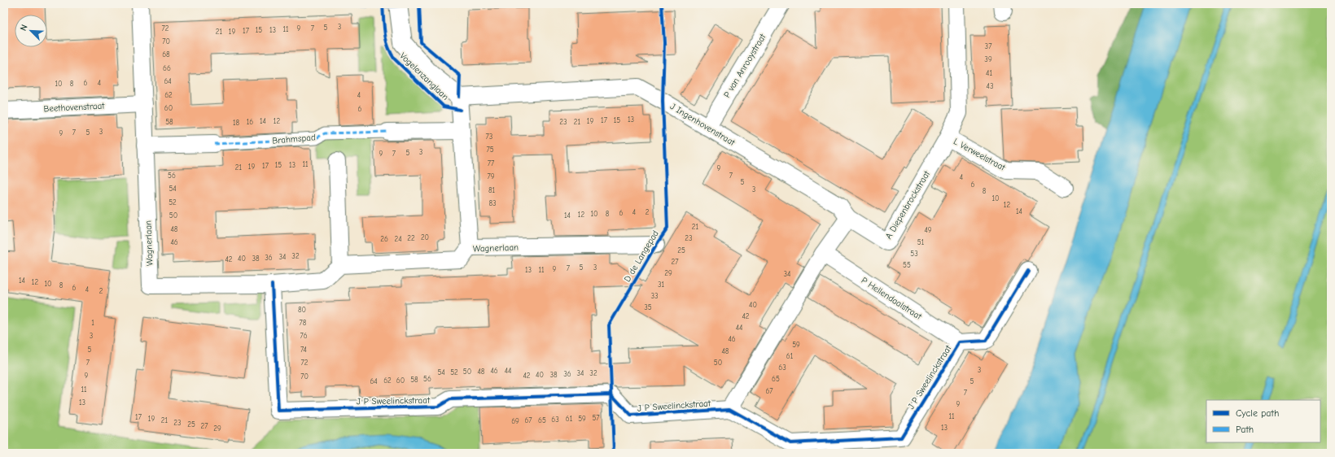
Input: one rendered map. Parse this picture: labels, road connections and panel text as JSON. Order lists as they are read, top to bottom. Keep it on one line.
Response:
{"streets":{"street":["P van Anrooystraat","Vogelenzanglaan","Beethovenstraat","J Ingenhovenstraat","Brahmspad","L Verweelstraat","A Diepenbrockstraat","Wagnerlaan","P Hellendaalstraat","J P Sweelinckstraat"],"cycle path":["D de Langepad"]},"crossings":[["P van Anrooystraat","J Ingenhovenstraat"],["Vogelenzanglaan","J Ingenhovenstraat"],["Vogelenzanglaan","Brahmspad"],["Vogelenzanglaan","Wagnerlaan"],["Beethovenstraat","Wagnerlaan"],["J Ingenhovenstraat","A Diepenbrockstraat"],["Brahmspad","Wagnerlaan"],["L Verweelstraat","A Diepenbrockstraat"],["Wagnerlaan","J P Sweelinckstraat"],["P Hellendaalstraat","J P Sweelinckstraat"]],"house_numbers":["3","5","72","9","7","11","15","13","17","21","19","70","37","68","39","66","41","64","6","4","10","8","43","62","4","60","6","13","17","15","14","12","19","58","16","23","21","18","3","7","5","9","73","75","3","5","9","7","77","11","15","13","17","19","21","9","56","7","79","4","5","6","54","3","81","8","10","52","83","12","14","4","2","6","10","8","12","50","14","21","48","49","20","22","23","26","24","46","51","25","53","32","34","36","40","38","42","27","55","5","3","7","9","13","11","29","34","14","12","10","31","8","6","4","2","33","40","35","80","42","1","78","44","3","76","46","59","5","74","48","61","7","72","50","63","3","46","44","50","48","54","52","34","32","36","40","38","9","42","70","56","65","58","62","60","64","5","11","67","7","13","9","11","17","57","19","61","59","63","21","67","65","69","23","25","27","13","29"],"legend":["Cycle path","Path"],"north":"top left"}
